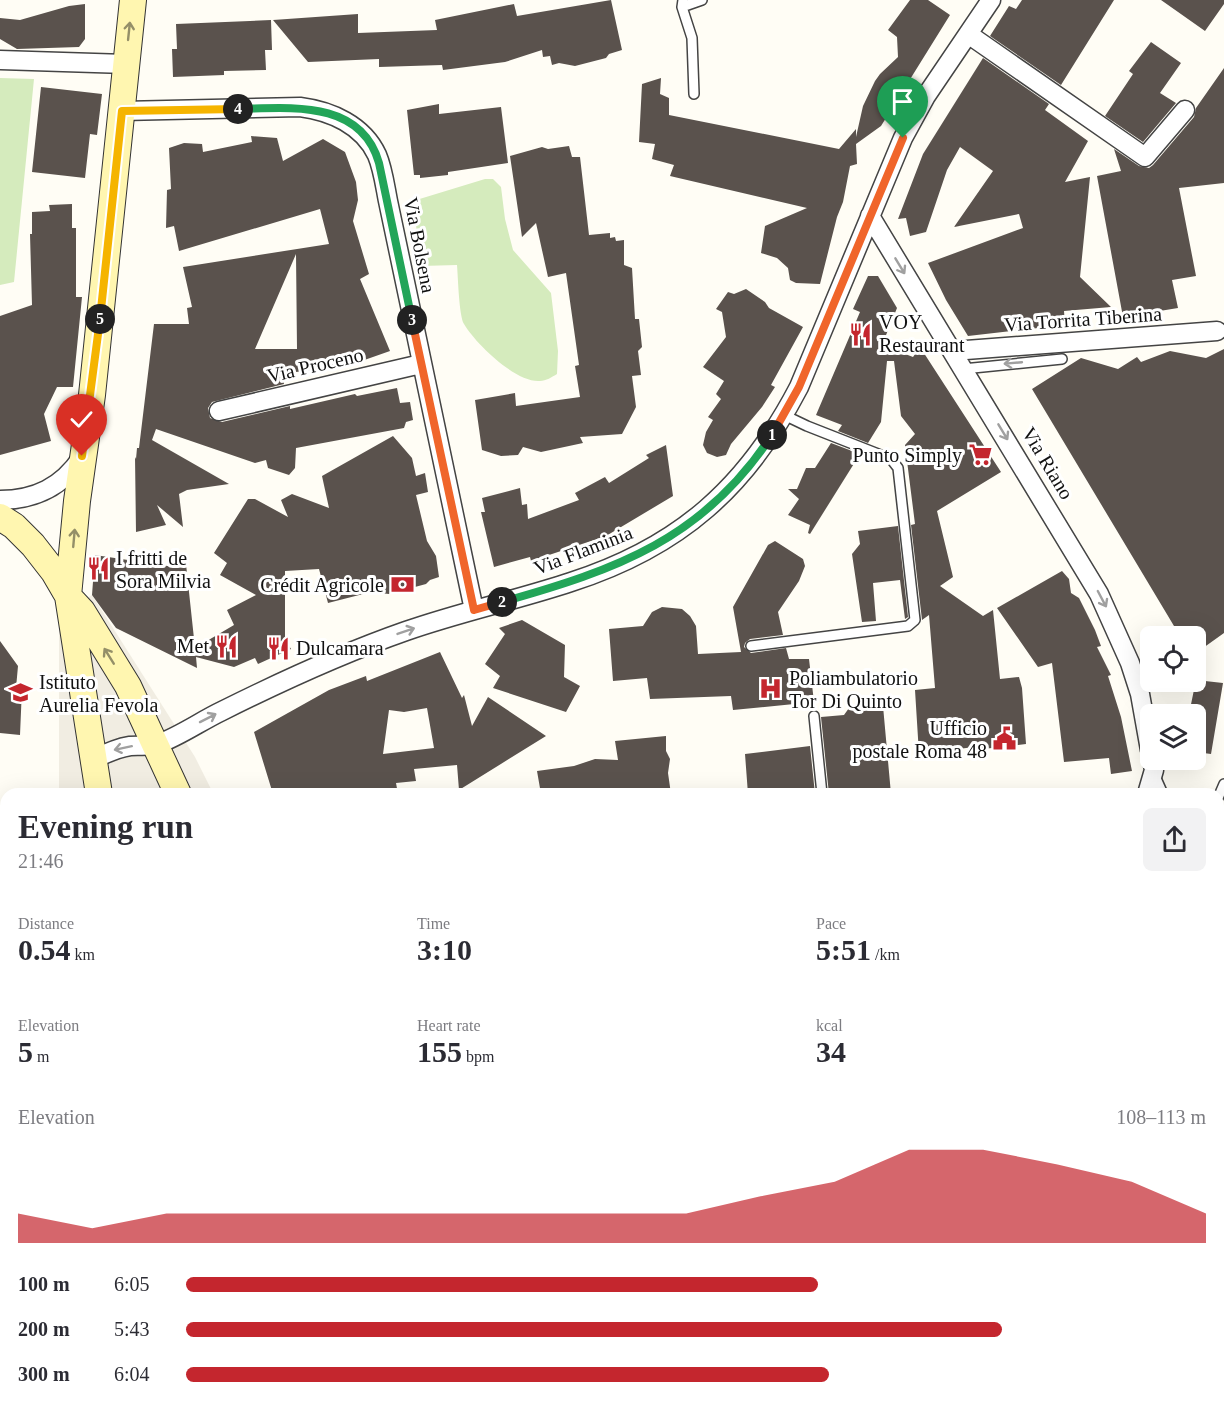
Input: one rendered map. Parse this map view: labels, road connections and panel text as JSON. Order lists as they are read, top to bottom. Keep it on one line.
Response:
{"streets":{"street":["Via Bolsena","Via Torrita Tiberina","Via Proceno","Via Riano","Via Flaminia"]},"crossings":[["Via Bolsena","Via Proceno"],["Via Bolsena","Via Flaminia"],["Via Torrita Tiberina","Via Riano"],["Via Riano","Via Flaminia"]],"one_way":["Via Riano"],"places":{"restaurant":["VOY Restaurant","I fritti de Sora Milvia","Met","Dulcamara"],"supermarket":["Punto Simply"],"bank":["Crédit Agricole"],"hospital":["Poliambulatorio Tor Di Quinto"],"school or university":["Istituto Aurelia Fevola"],"public building":["Ufficio postale Roma 48"]},"page":{"pins":["4","5","3","1","2"],"heading":["Evening run","21:46"],"stats":[["Distance","0.54 km"],["Time","3:10"],["Pace","5:51 /km"],["Elevation","5 m"],["Heart rate","155 bpm"],["kcal","34"]],"chart":["Elevation","108–113 m"],"list":[{"name":"100 m","note":"6:05"},{"name":"200 m","note":"5:43"},{"name":"300 m","note":"6:04"}]}}
